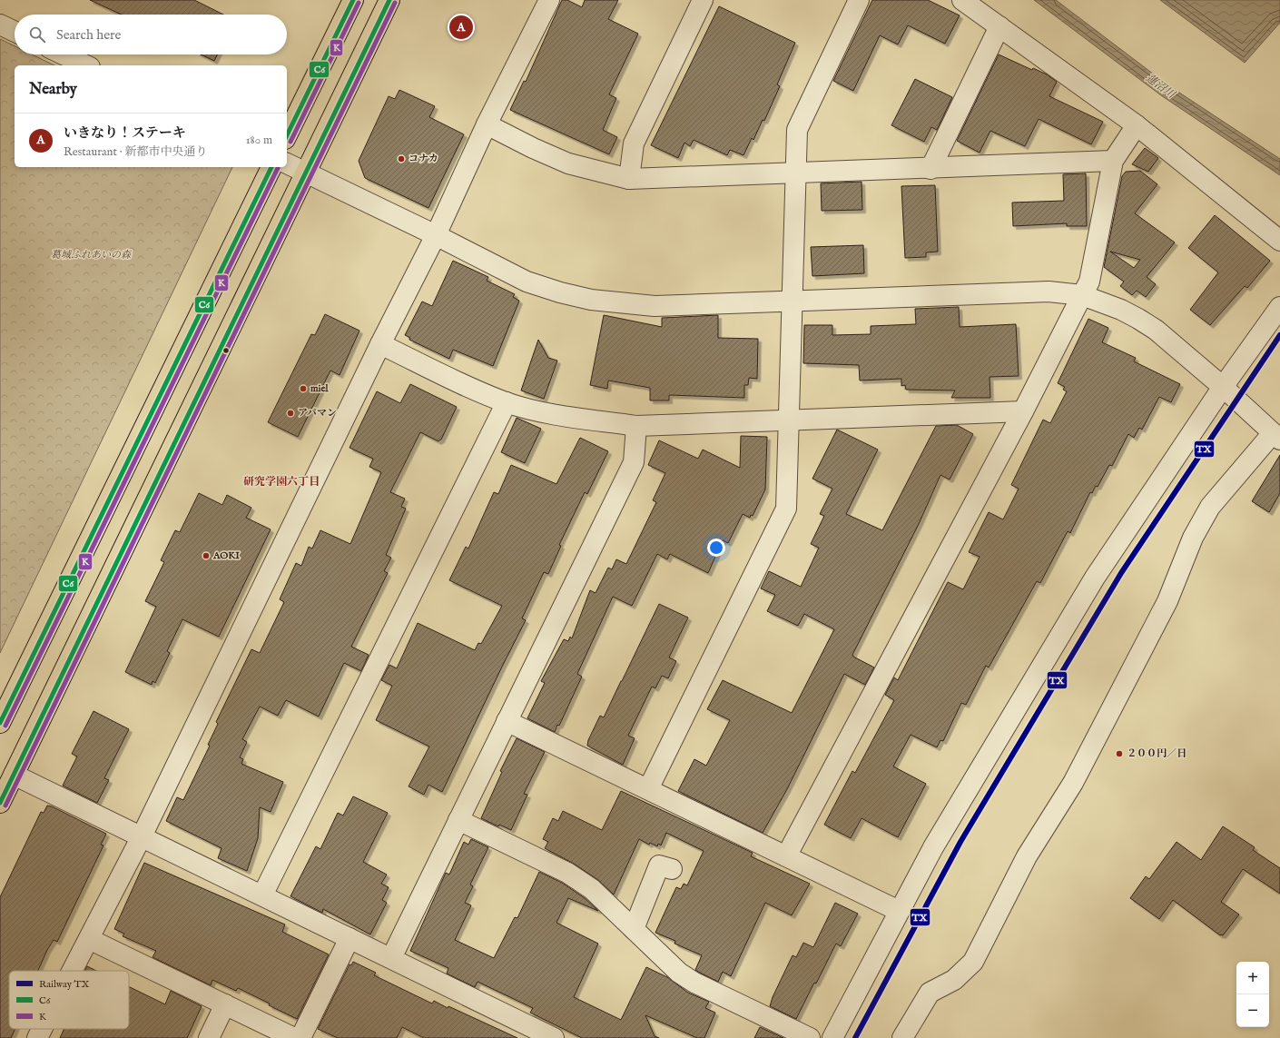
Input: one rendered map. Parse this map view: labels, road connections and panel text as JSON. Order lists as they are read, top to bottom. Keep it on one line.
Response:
{"districts":["研究学園六丁目"],"water":["蓮沼川"],"parks":["葛城ふれあいの森"],"places":["コナカ","miel","アパマン","AOKI","２００円／日"],"lines":["transit line C6","transit line K","rail line TX"],"legend":["Railway TX","C6","K"],"page":{"pins":"A","search":"Search here","heading":"Nearby","list":[{"mark":"A","name":"いきなり！ステーキ","note":"Restaurant · 新都市中央通り","value":"180 m"}],"map_buttons":["+","−"]}}
